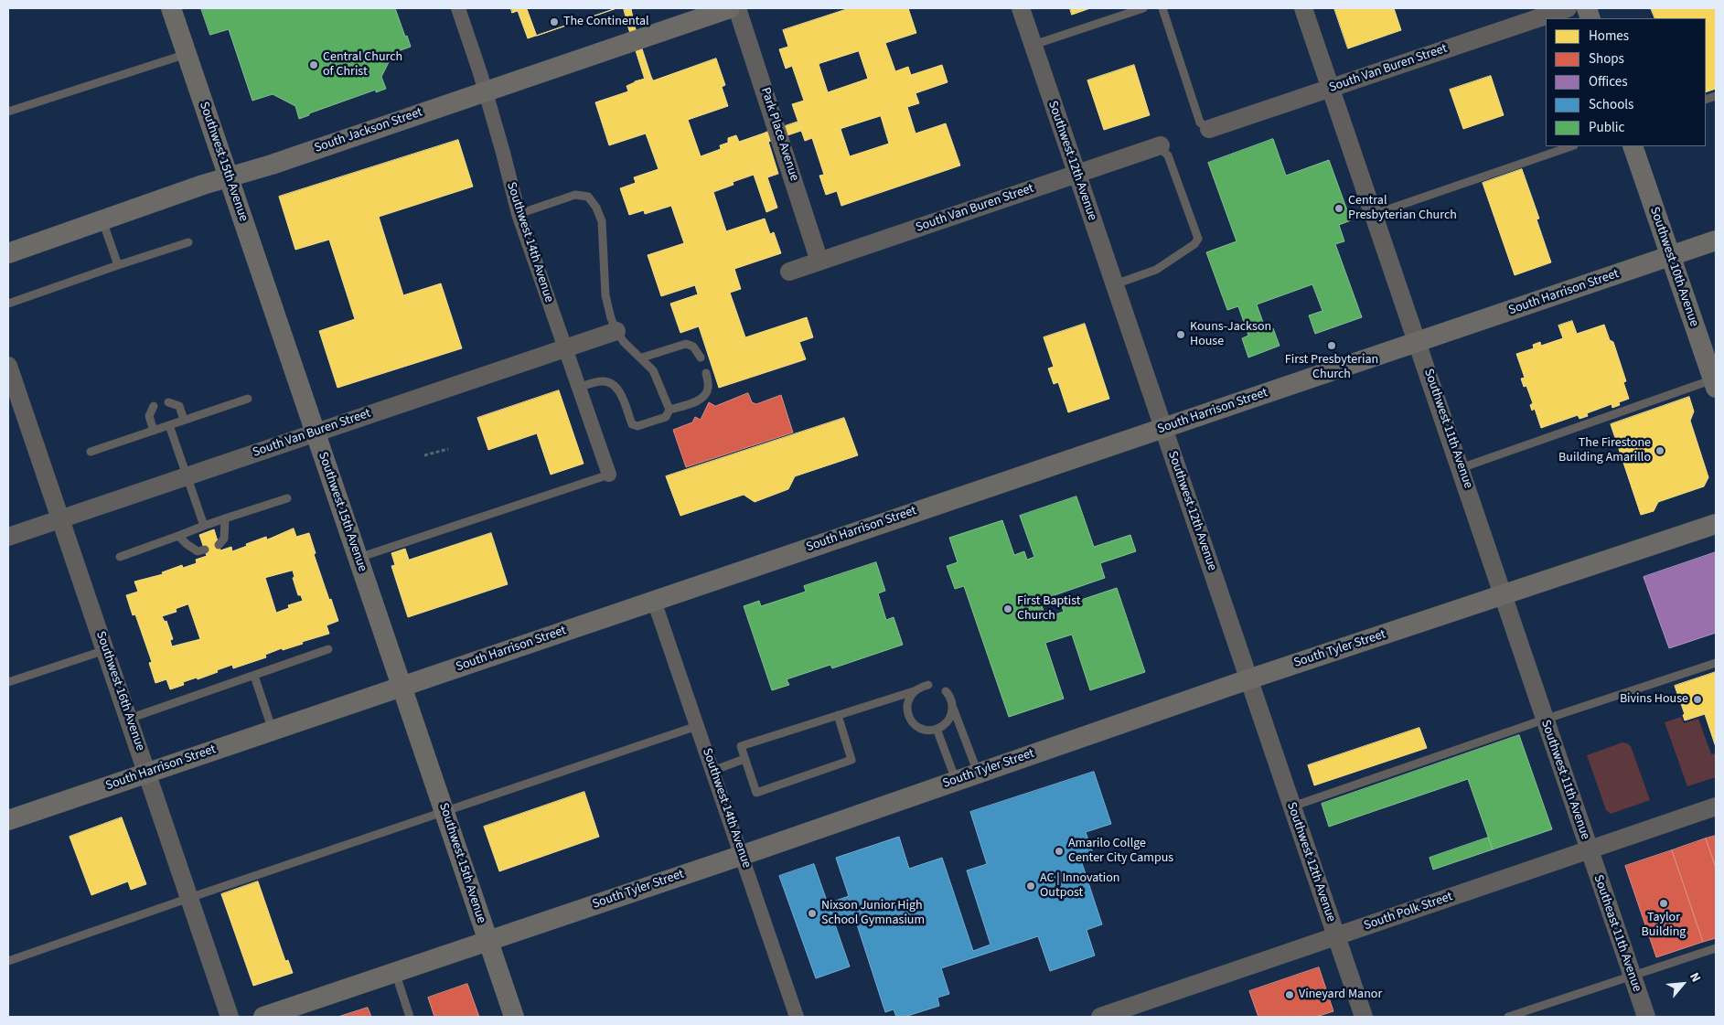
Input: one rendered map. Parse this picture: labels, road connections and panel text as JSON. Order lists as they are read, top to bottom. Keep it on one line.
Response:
{"streets":{"main road":["South Jackson Street","Southwest 15th Avenue","Southwest 10th Avenue","South Harrison Street","South Tyler Street"],"street":["South Van Buren Street","Park Place Avenue","Southwest 12th Avenue","Southwest 14th Avenue","Southwest 11th Avenue","Southwest 16th Avenue","South Polk Street","Southeast 11th Avenue"]},"crossings":[["South Van Buren Street","Park Place Avenue"],["South Van Buren Street","Southwest 12th Avenue"],["South Van Buren Street","Southwest 15th Avenue"],["South Van Buren Street","Southwest 14th Avenue"],["South Van Buren Street","Southwest 11th Avenue"],["South Van Buren Street","Southwest 16th Avenue"],["South Jackson Street","Southwest 15th Avenue"],["South Jackson Street","Southwest 14th Avenue"],["Southwest 12th Avenue","South Harrison Street"],["Southwest 12th Avenue","South Tyler Street"],["Southwest 12th Avenue","South Polk Street"],["Southwest 15th Avenue","South Harrison Street"],["Southwest 15th Avenue","South Tyler Street"],["Southwest 14th Avenue","South Harrison Street"],["Southwest 14th Avenue","South Tyler Street"],["Southwest 10th Avenue","South Harrison Street"],["South Harrison Street","Southwest 11th Avenue"],["South Harrison Street","Southwest 16th Avenue"],["Southwest 11th Avenue","South Tyler Street"],["Southwest 11th Avenue","South Polk Street"],["Southwest 11th Avenue","Southeast 11th Avenue"],["South Polk Street","Southeast 11th Avenue"]],"places":["The Continental","Central Church of Christ","Central Presbyterian Church","Kouns-Jackson House","First Presbyterian Church","The Firestone Building Amarillo","First Baptist Church","Bivins House","Amarilo Collge Center City Campus","AC | Innovation Outpost","Taylor Building","Nixson Junior High School Gymnasium","Vineyard Manor"],"legend":["Homes","Shops","Offices","Schools","Public"],"north":"top right"}
